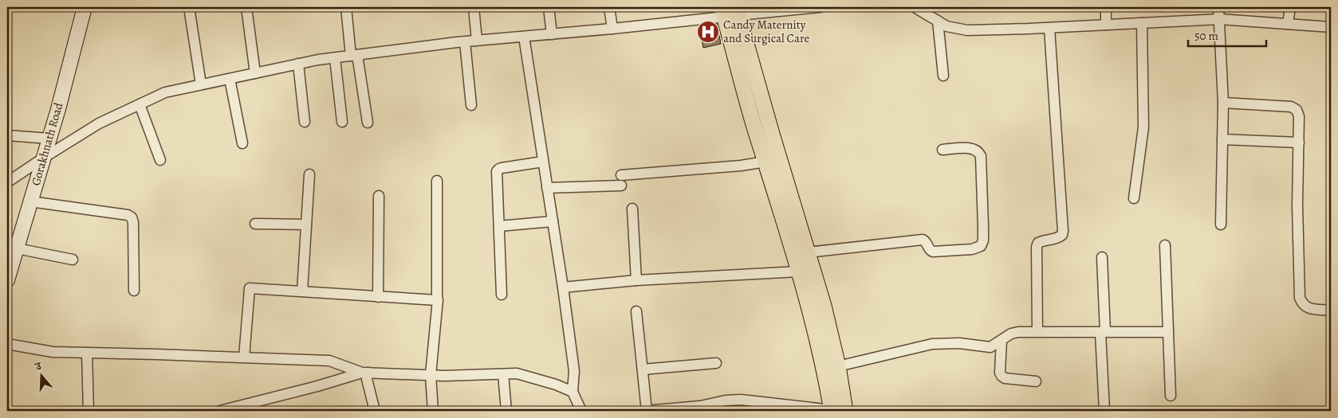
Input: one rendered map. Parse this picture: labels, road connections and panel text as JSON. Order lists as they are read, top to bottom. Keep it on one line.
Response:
{"streets":{"main road":["Gorakhnath Road"]},"places":{"hospital":["Candy Maternity and Surgical Care"]},"scale_bar":"50 m","north":"top"}
